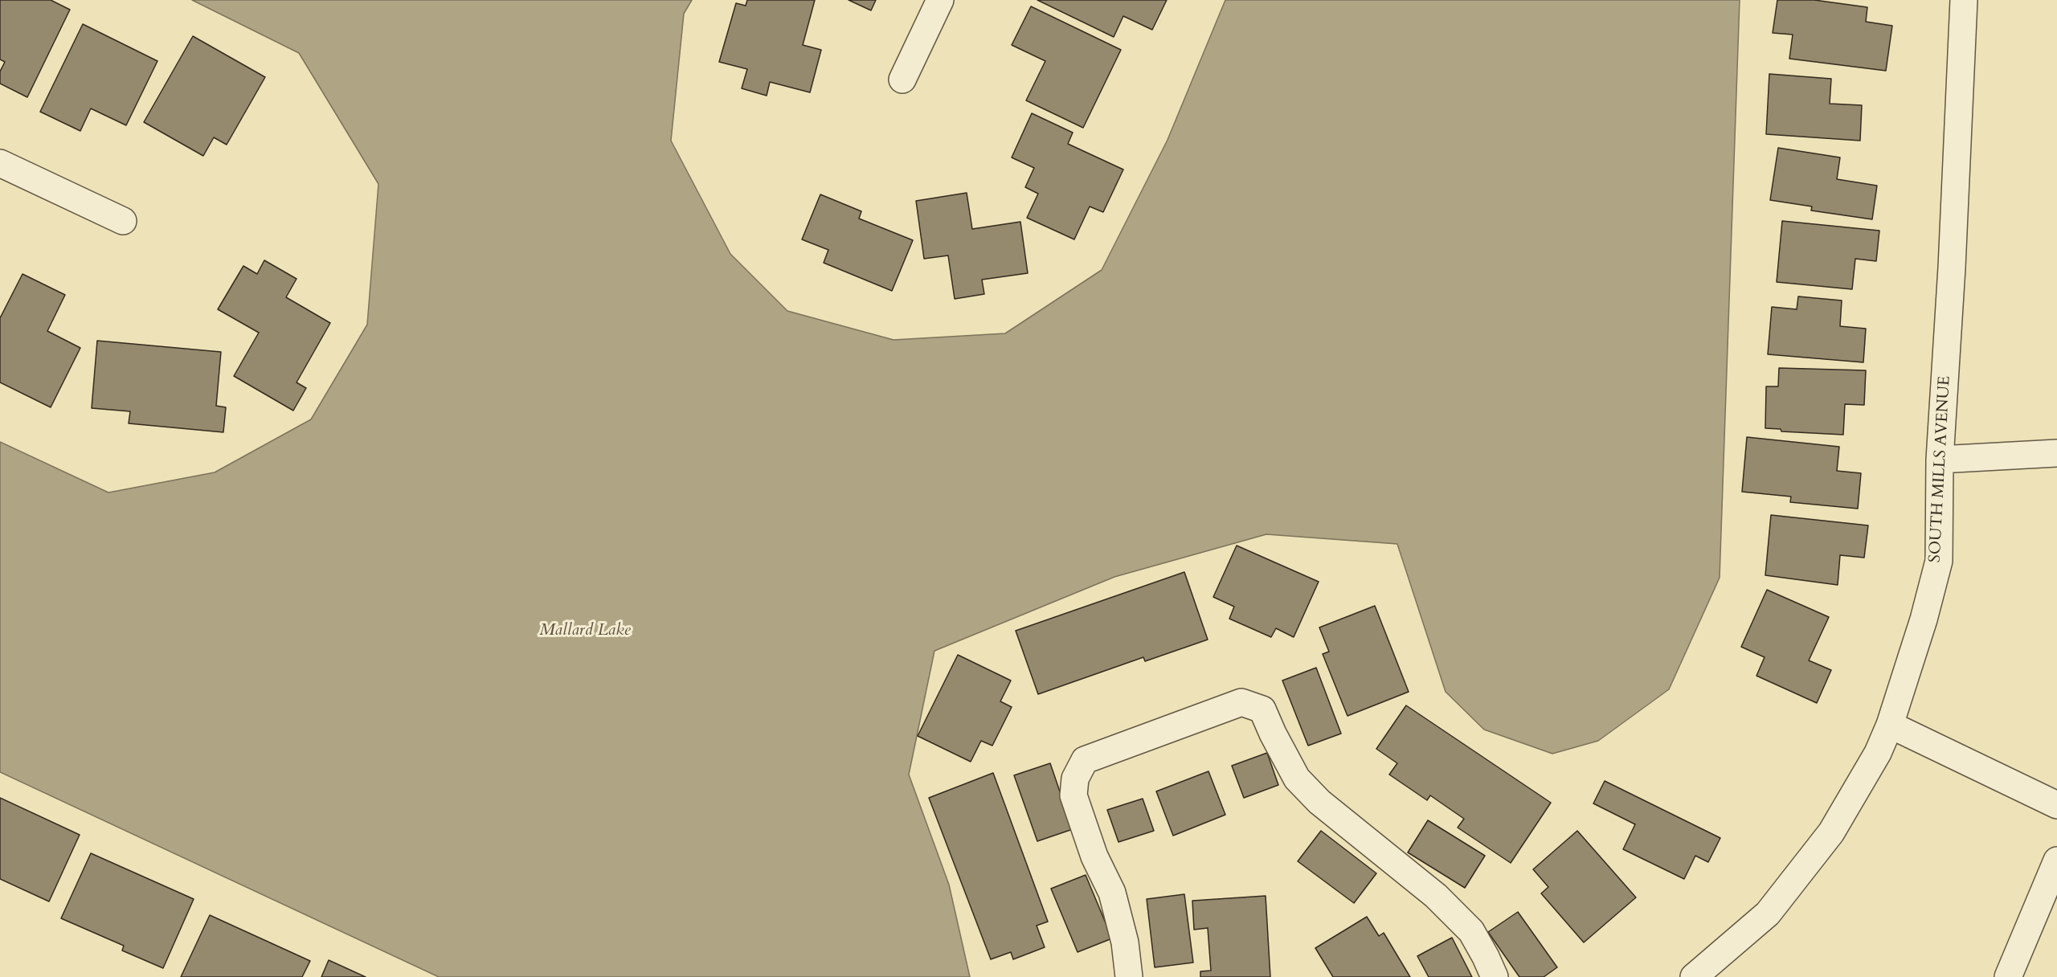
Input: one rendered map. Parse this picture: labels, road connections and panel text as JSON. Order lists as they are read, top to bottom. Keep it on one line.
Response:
{"streets":{"street":["SOUTH MILLS AVENUE"]},"water":["Mallard Lake"]}
